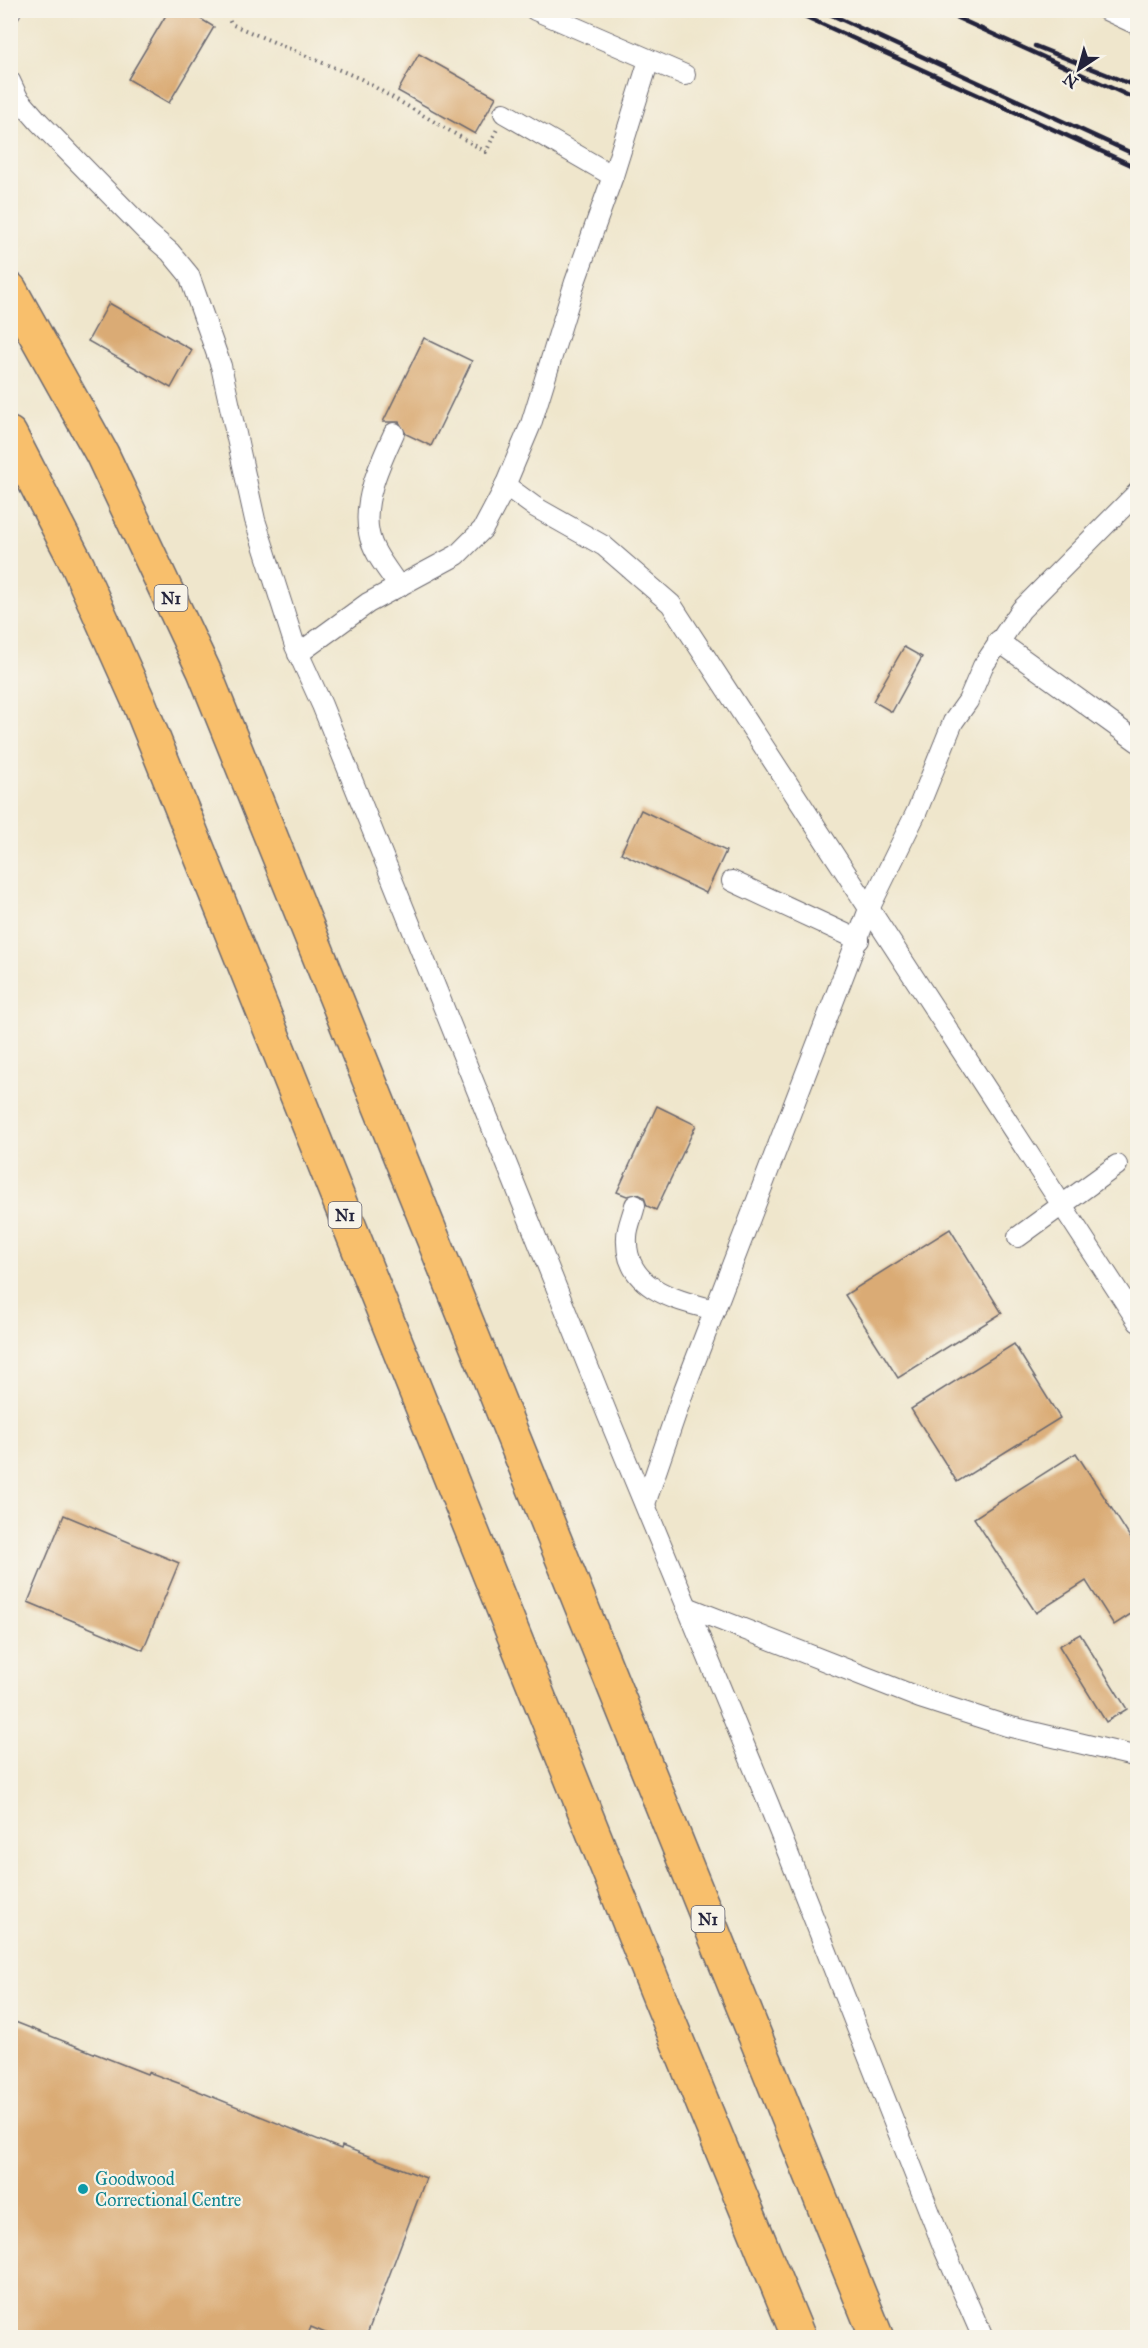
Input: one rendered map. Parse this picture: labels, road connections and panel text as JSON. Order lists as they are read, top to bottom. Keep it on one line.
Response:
{"streets":{"highway":["N1"]},"places":["Goodwood Correctional Centre"],"north":"bottom left"}
